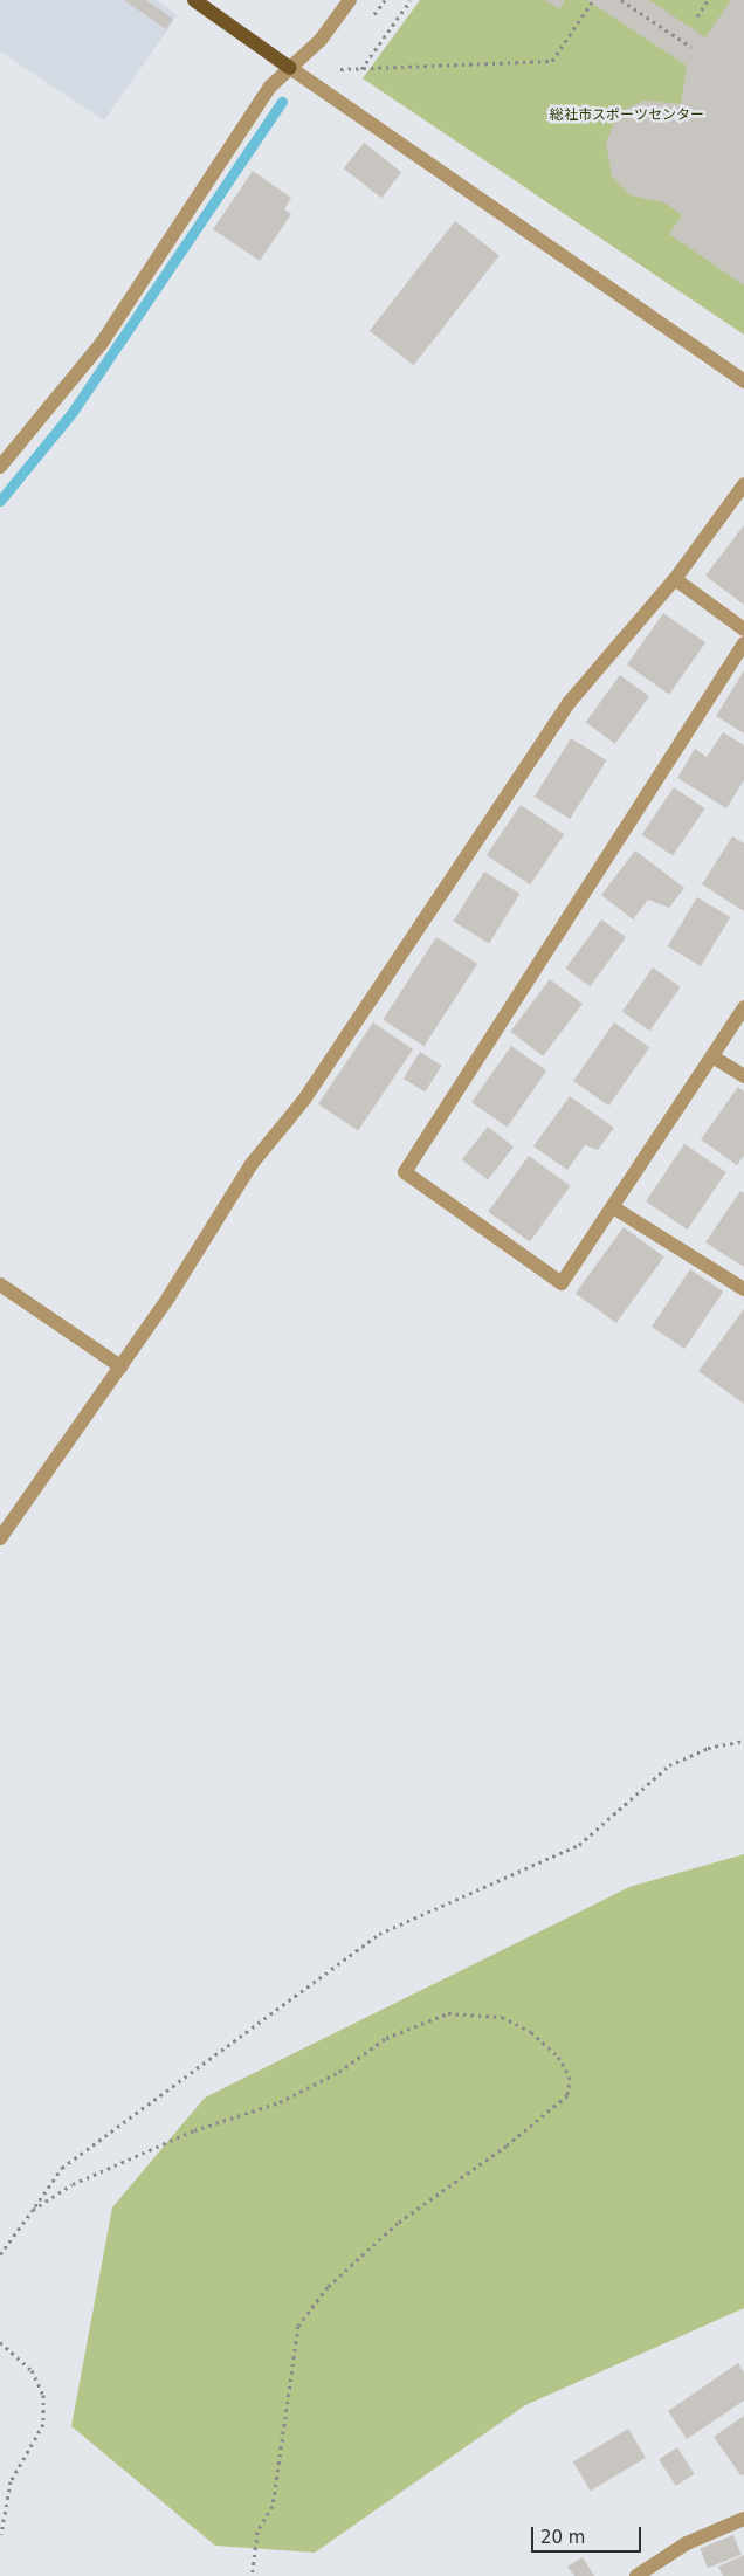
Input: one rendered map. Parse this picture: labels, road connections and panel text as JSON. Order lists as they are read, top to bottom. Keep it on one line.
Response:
{"parks":["総社市スポーツセンター"],"scale_bar":"20 m"}
